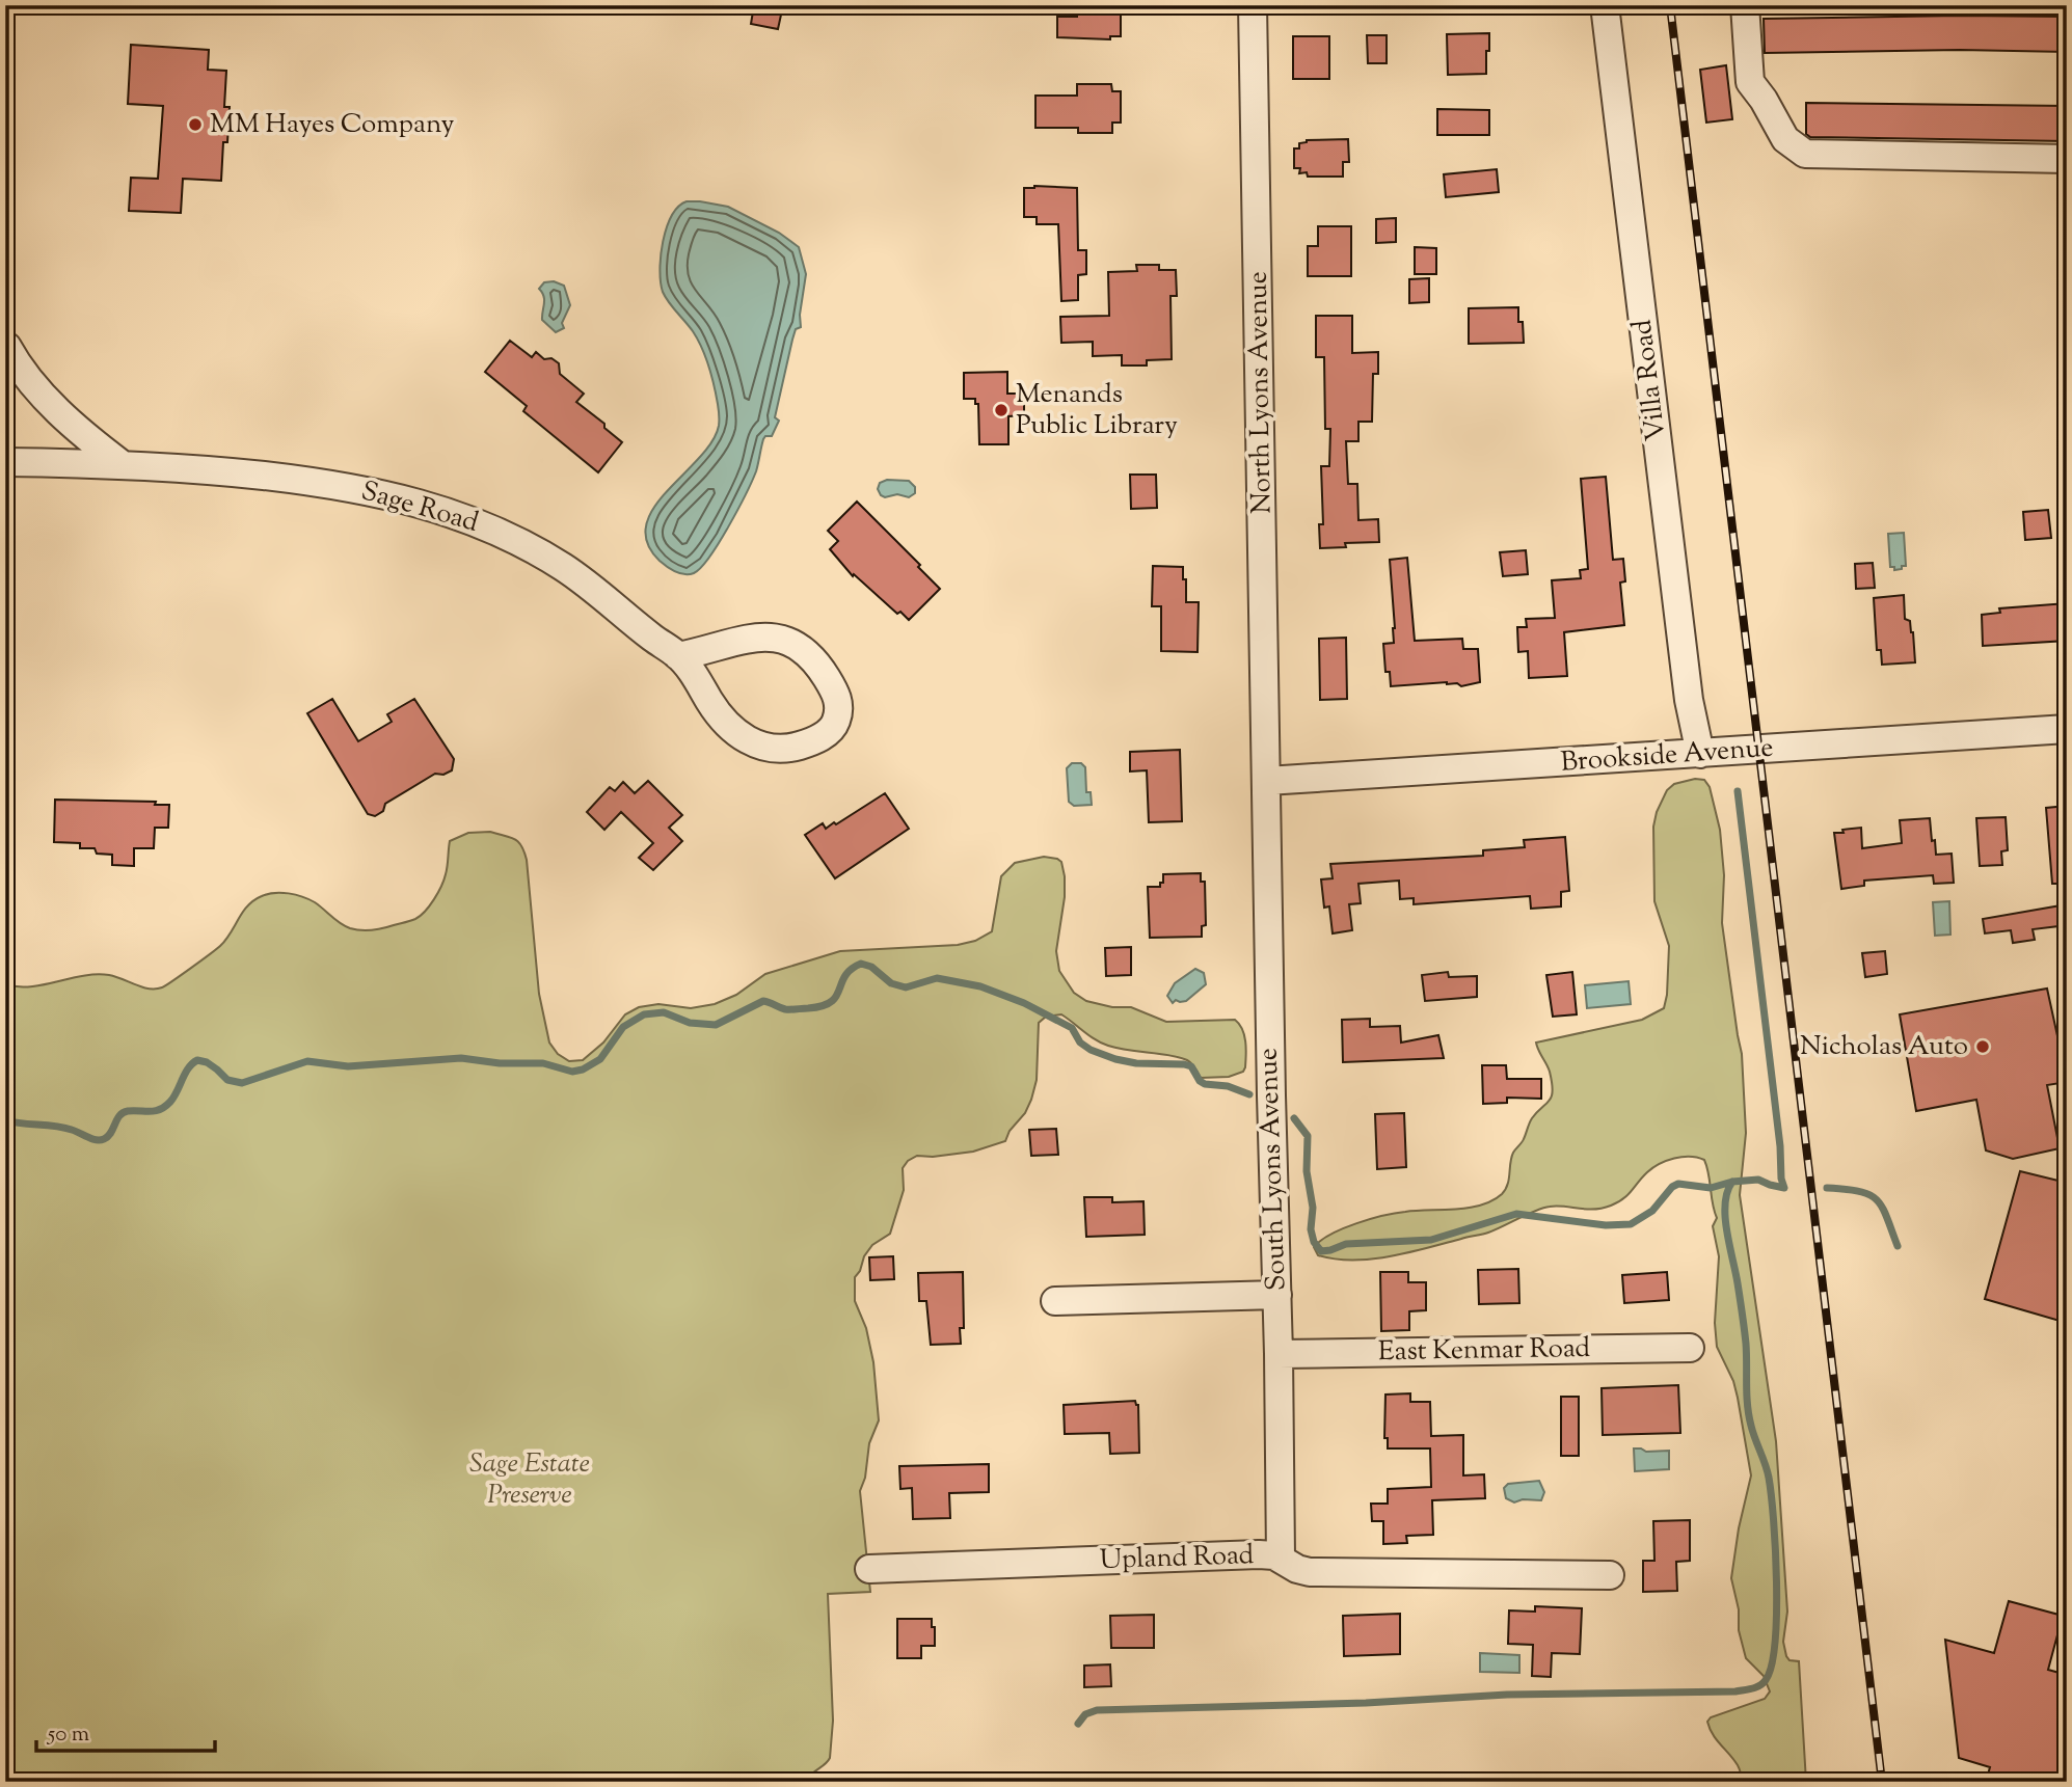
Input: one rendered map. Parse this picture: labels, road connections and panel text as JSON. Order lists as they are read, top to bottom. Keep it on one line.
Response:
{"streets":{"street":["Villa Road","North Lyons Avenue","Sage Road","Brookside Avenue","South Lyons Avenue","East Kenmar Road","Upland Road"]},"crossings":[["Villa Road","Brookside Avenue"],["North Lyons Avenue","Brookside Avenue"],["North Lyons Avenue","South Lyons Avenue"],["Brookside Avenue","South Lyons Avenue"],["South Lyons Avenue","East Kenmar Road"],["South Lyons Avenue","Upland Road"]],"parks":["Sage Estate Preserve"],"places":["MM Hayes Company","Menands Public Library","Nicholas Auto"],"scale_bar":"50 m"}
